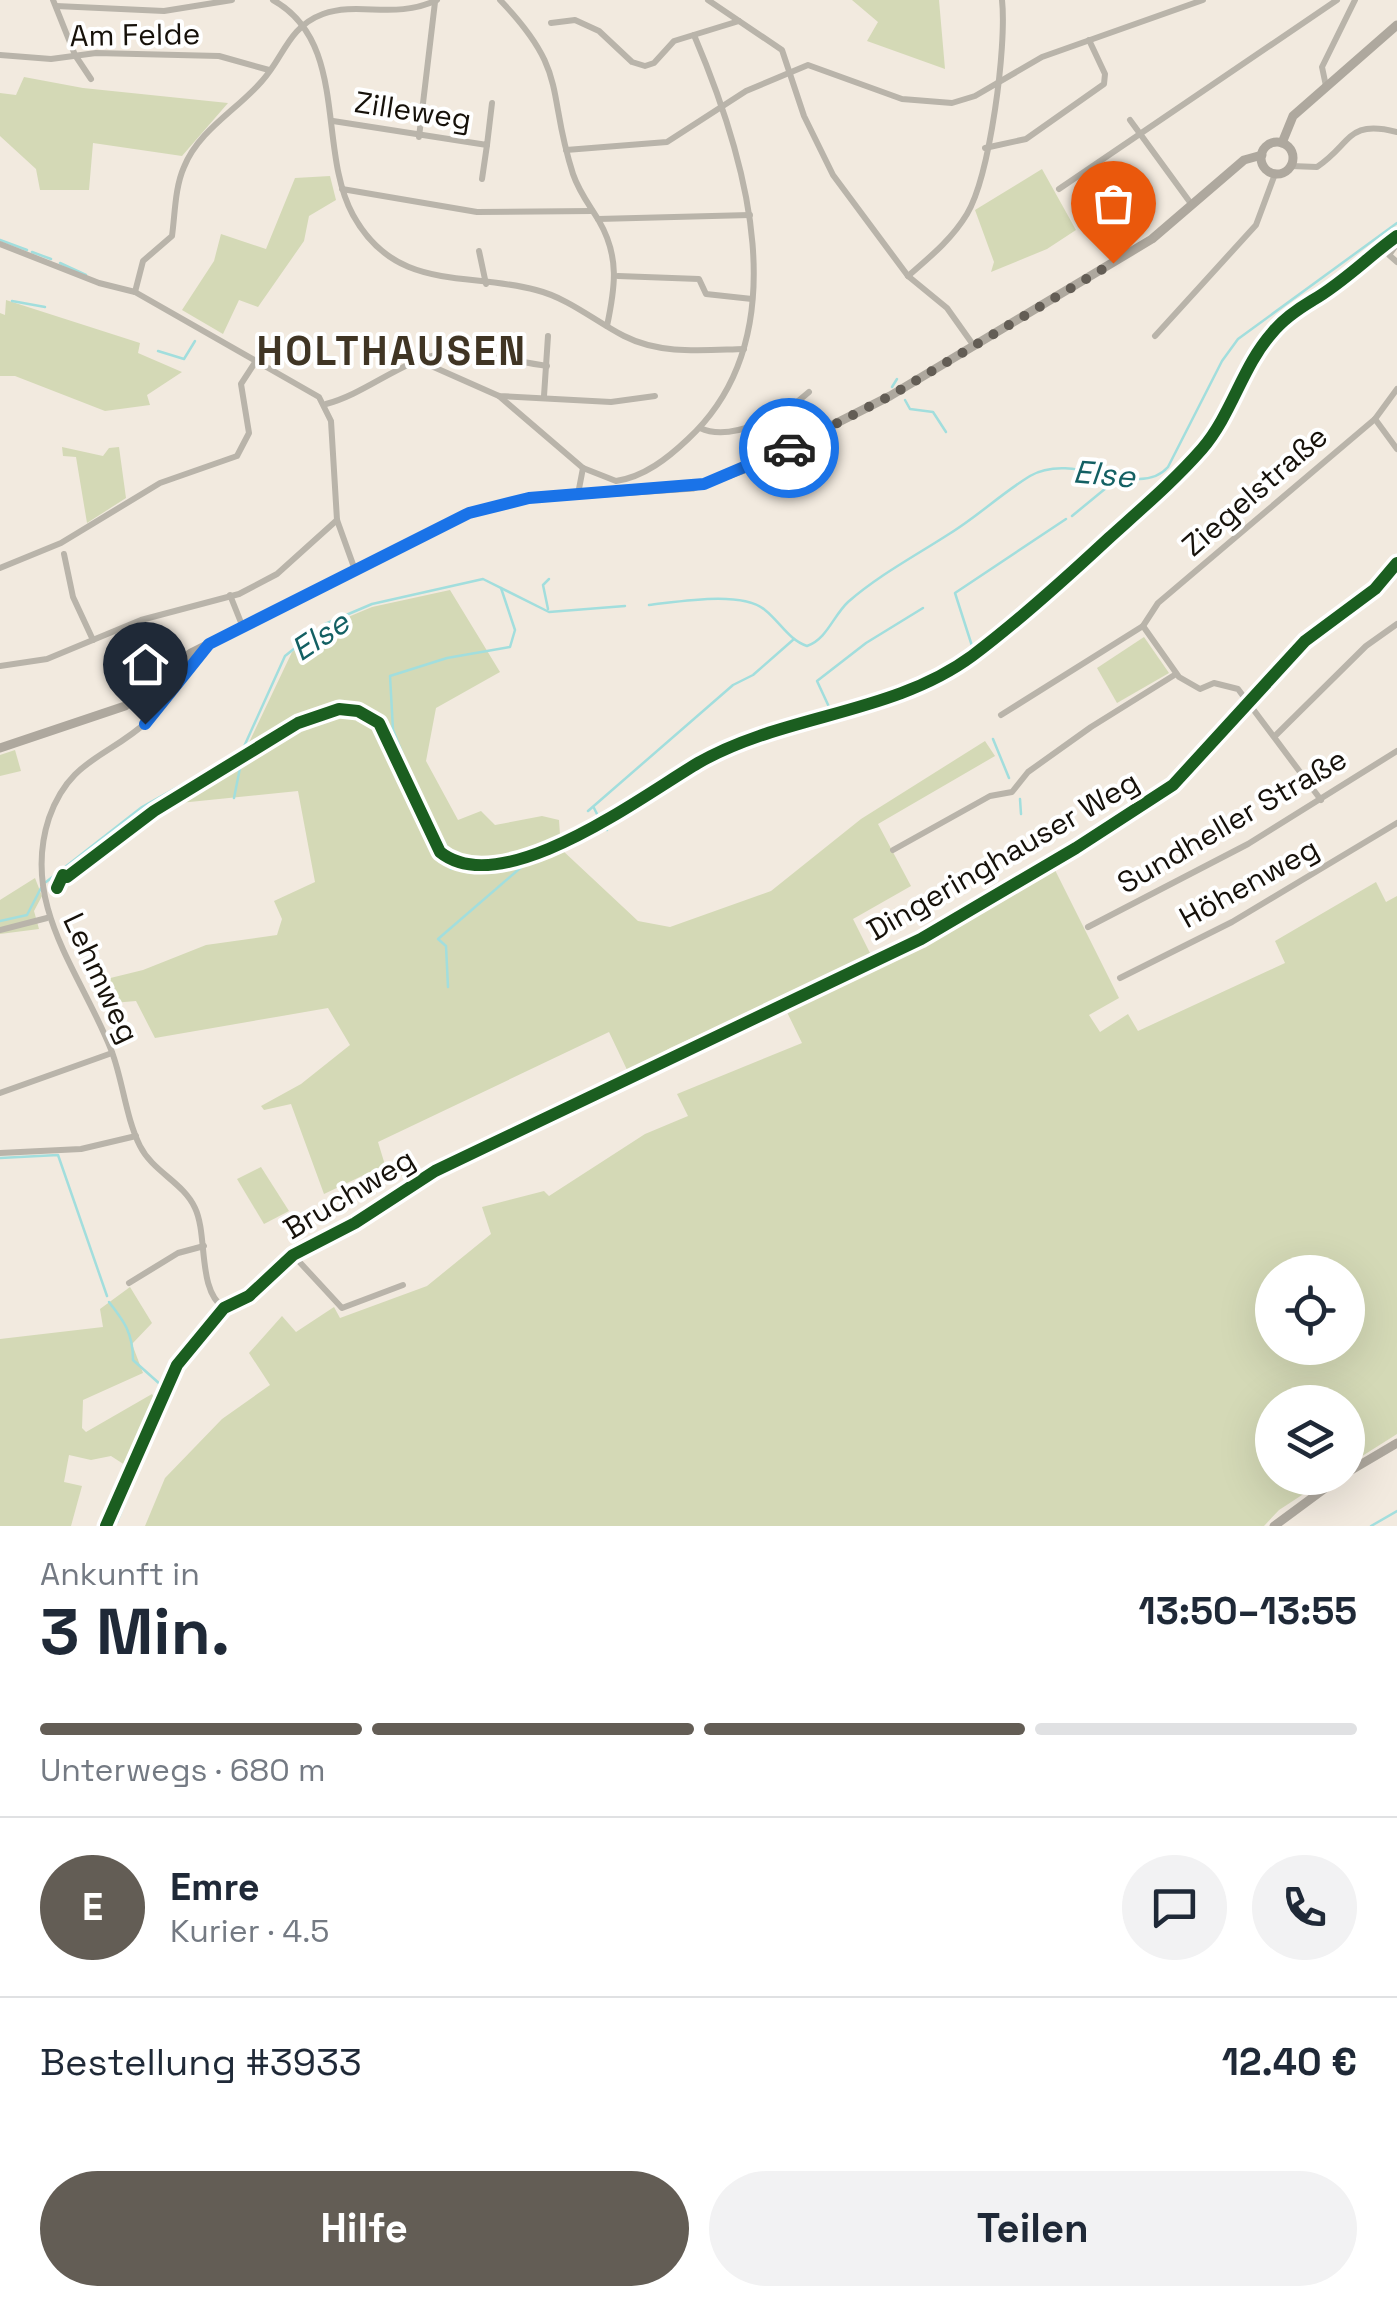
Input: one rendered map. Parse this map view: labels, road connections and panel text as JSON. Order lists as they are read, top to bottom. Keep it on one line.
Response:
{"streets":{"street":["Am Felde","Zilleweg","Ziegelstraße","Sundheller Straße","Dingeringhauser Weg","Höhenweg","Lehmweg","Bruchweg"]},"crossings":[["Dingeringhauser Weg","Bruchweg"],["Lehmweg","Bruchweg"]],"districts":["HOLTHAUSEN"],"water":["Else"],"page":{"heading":["3 Min.","Ankunft in","13:50–13:55"],"panel":["Emre","Kurier · 4.5","Bestellung #3933","12.40 €"],"bar":"Unterwegs · 680 m","round":"E","buttons":["Hilfe","Teilen"]}}
